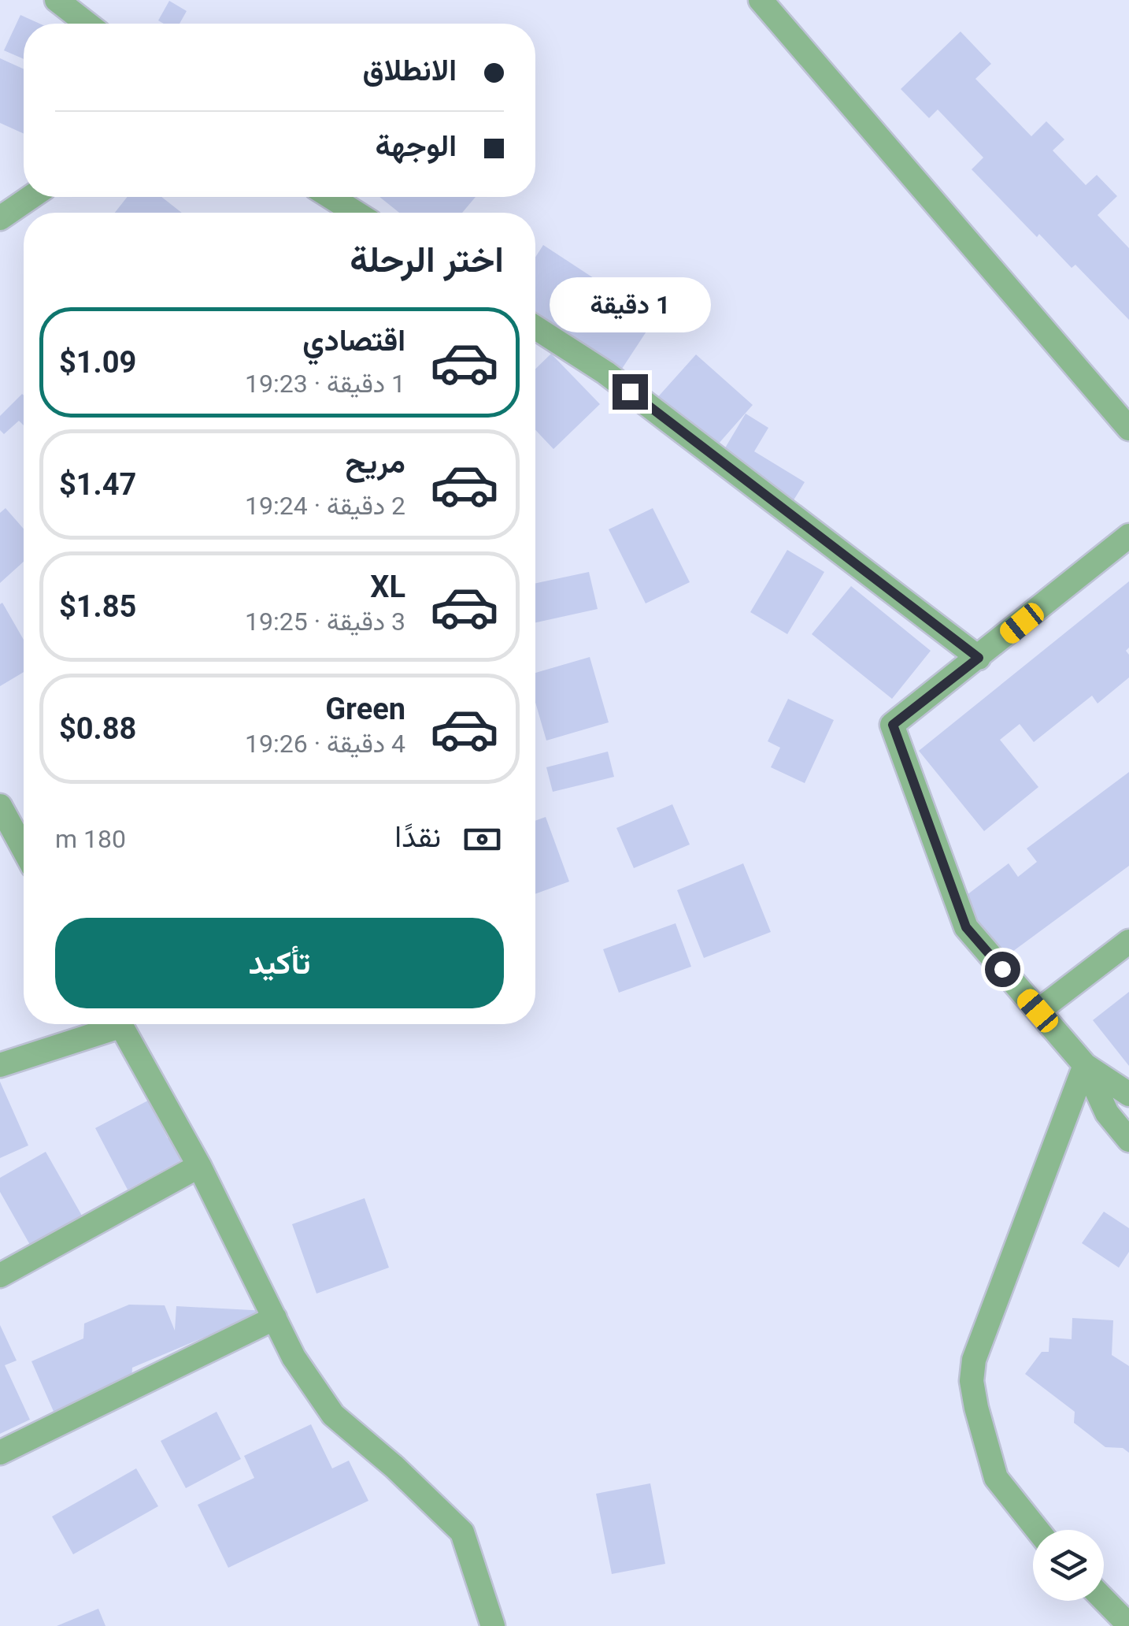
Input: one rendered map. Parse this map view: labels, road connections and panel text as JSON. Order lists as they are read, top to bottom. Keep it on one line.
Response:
{"page":{"banner":["الانطلاق","الوجهة"],"heading":"اختر الرحلة","bubble":"1 دقيقة","list":[{"name":"اقتصادي","note":"1 دقيقة · 19:23","value":"$1.09"},{"name":"مريح","note":"2 دقيقة · 19:24","value":"$1.47"},{"name":"XL","note":"3 دقيقة · 19:25","value":"$1.85"},{"name":"Green","note":"4 دقيقة · 19:26","value":"$0.88"}],"pay":["نقدًا","180 m"],"buttons":"تأكيد"}}
